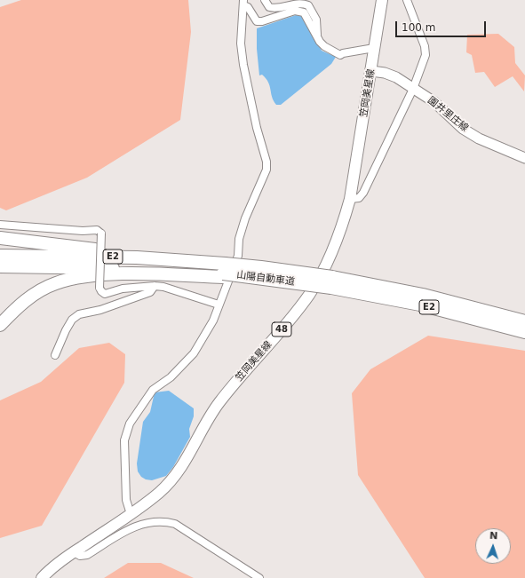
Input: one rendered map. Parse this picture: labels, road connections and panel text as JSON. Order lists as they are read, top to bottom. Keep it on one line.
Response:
{"streets":{"highway":["E2","山陽自動車道"],"main road":["笠岡美星線","園井里庄線","48"]},"crossings":[["笠岡美星線","園井里庄線"]],"scale_bar":"100 m","north":"top"}
